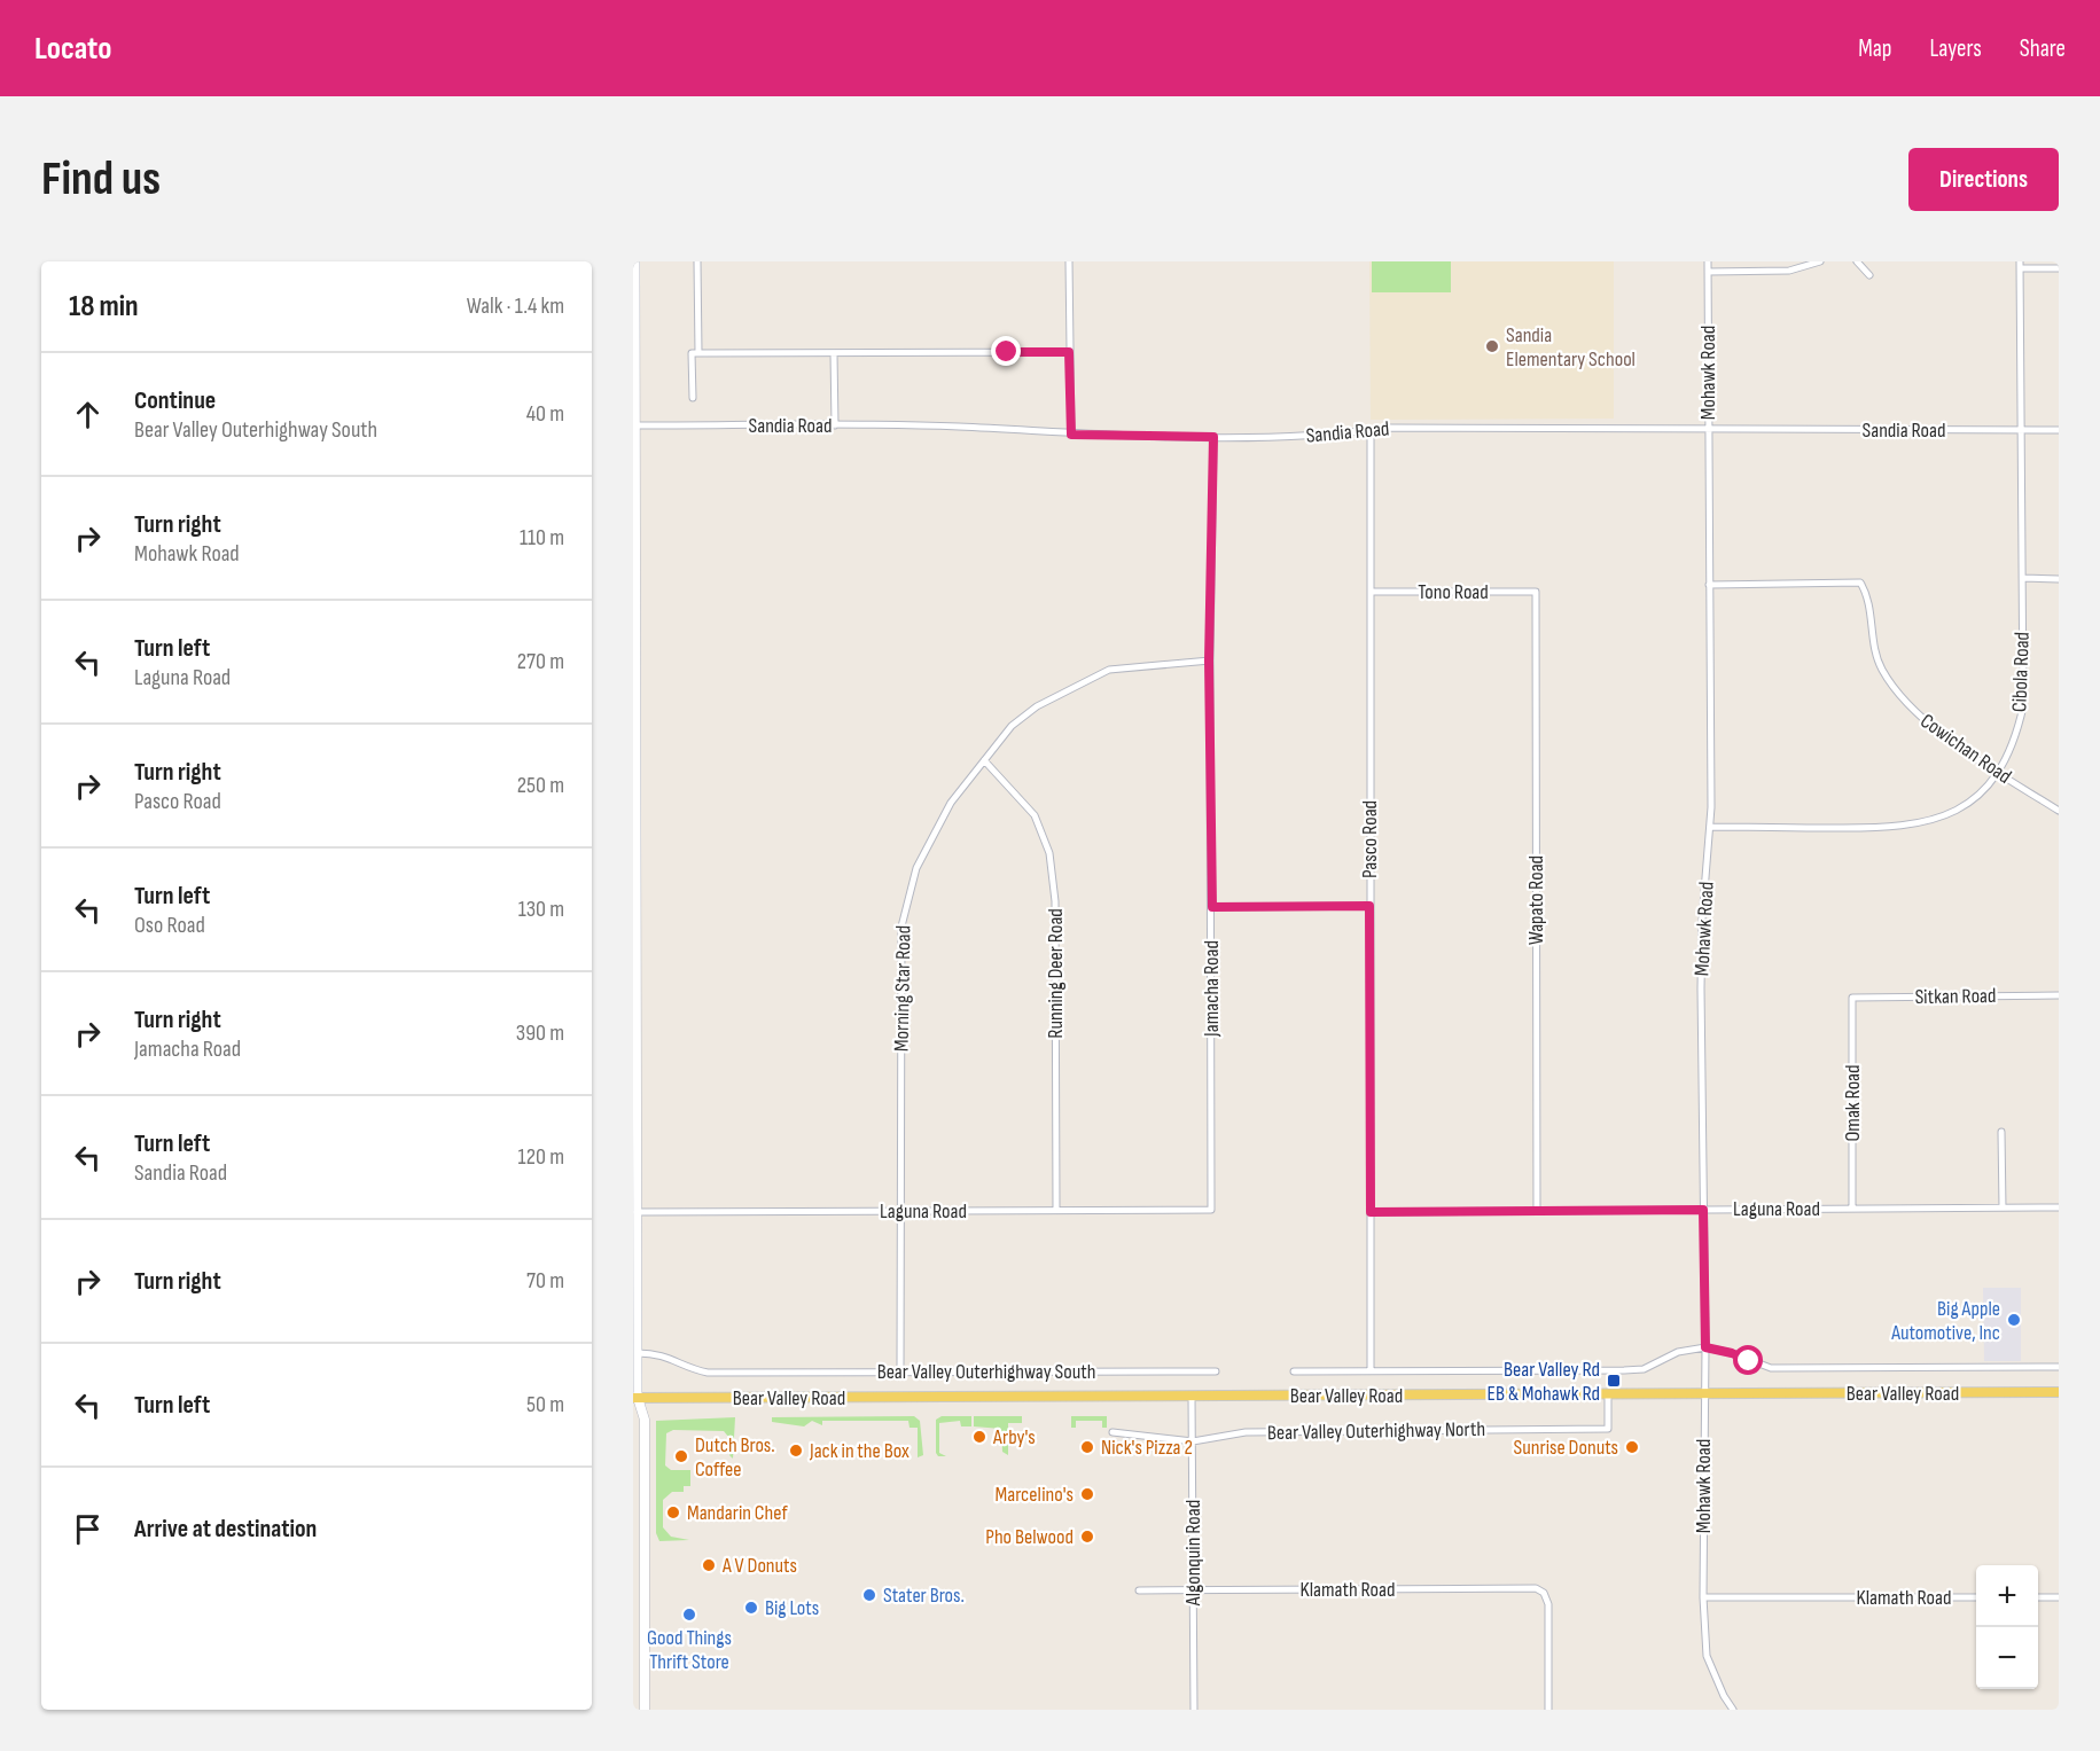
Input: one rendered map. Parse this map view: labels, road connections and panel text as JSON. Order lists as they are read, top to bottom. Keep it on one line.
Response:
{"streets":{"main road":["Bear Valley Road"],"street":["Mohawk Road","Sandia Road","Tono Road","Cibola Road","Cowichan Road","Pasco Road","Wapato Road","Running Deer Road","Morning Star Road","Jamacha Road","Sitkan Road","Omak Road","Laguna Road","Bear Valley Outerhighway South","Bear Valley Outerhighway North","Algonquin Road","Klamath Road"]},"crossings":[["Mohawk Road","Sandia Road"],["Mohawk Road","Cibola Road"],["Mohawk Road","Cowichan Road"],["Mohawk Road","Laguna Road"],["Mohawk Road","Bear Valley Road"],["Mohawk Road","Klamath Road"],["Sandia Road","Cibola Road"],["Sandia Road","Pasco Road"],["Sandia Road","Jamacha Road"],["Tono Road","Pasco Road"],["Tono Road","Wapato Road"],["Cibola Road","Cowichan Road"],["Pasco Road","Laguna Road"],["Wapato Road","Laguna Road"],["Running Deer Road","Morning Star Road"],["Running Deer Road","Laguna Road"],["Morning Star Road","Jamacha Road"],["Morning Star Road","Laguna Road"],["Morning Star Road","Bear Valley Outerhighway South"],["Jamacha Road","Laguna Road"],["Sitkan Road","Omak Road"],["Omak Road","Laguna Road"],["Bear Valley Road","Bear Valley Outerhighway North"],["Bear Valley Road","Algonquin Road"],["Bear Valley Outerhighway North","Algonquin Road"],["Algonquin Road","Klamath Road"]],"places":{"other":["Sandia Elementary School","Big Apple Automotive, Inc","Arby's","Nick's Pizza 2","Sunrise Donuts","Jack in the Box","Dutch Bros. Coffee","Marcelino's","Mandarin Chef","Pho Belwood","A V Donuts","Stater Bros.","Big Lots","Good Things Thrift Store"],"transit":["Bear Valley Rd EB & Mohawk Rd"]},"page":{"header":"Locato","nav":["Map","Layers","Share"],"buttons":"Directions","title":"Find us","heading":["18 min","Walk · 1.4 km"],"list":[["Continue","Bear Valley Outerhighway South","40 m"],["Turn right","Mohawk Road","110 m"],["Turn left","Laguna Road","270 m"],["Turn right","Pasco Road","250 m"],["Turn left","Oso Road","130 m"],["Turn right","Jamacha Road","390 m"],["Turn left","Sandia Road","120 m"],["Turn right","70 m"],["Turn left","50 m"],"Arrive at destination"],"map_buttons":["+","−"]}}
